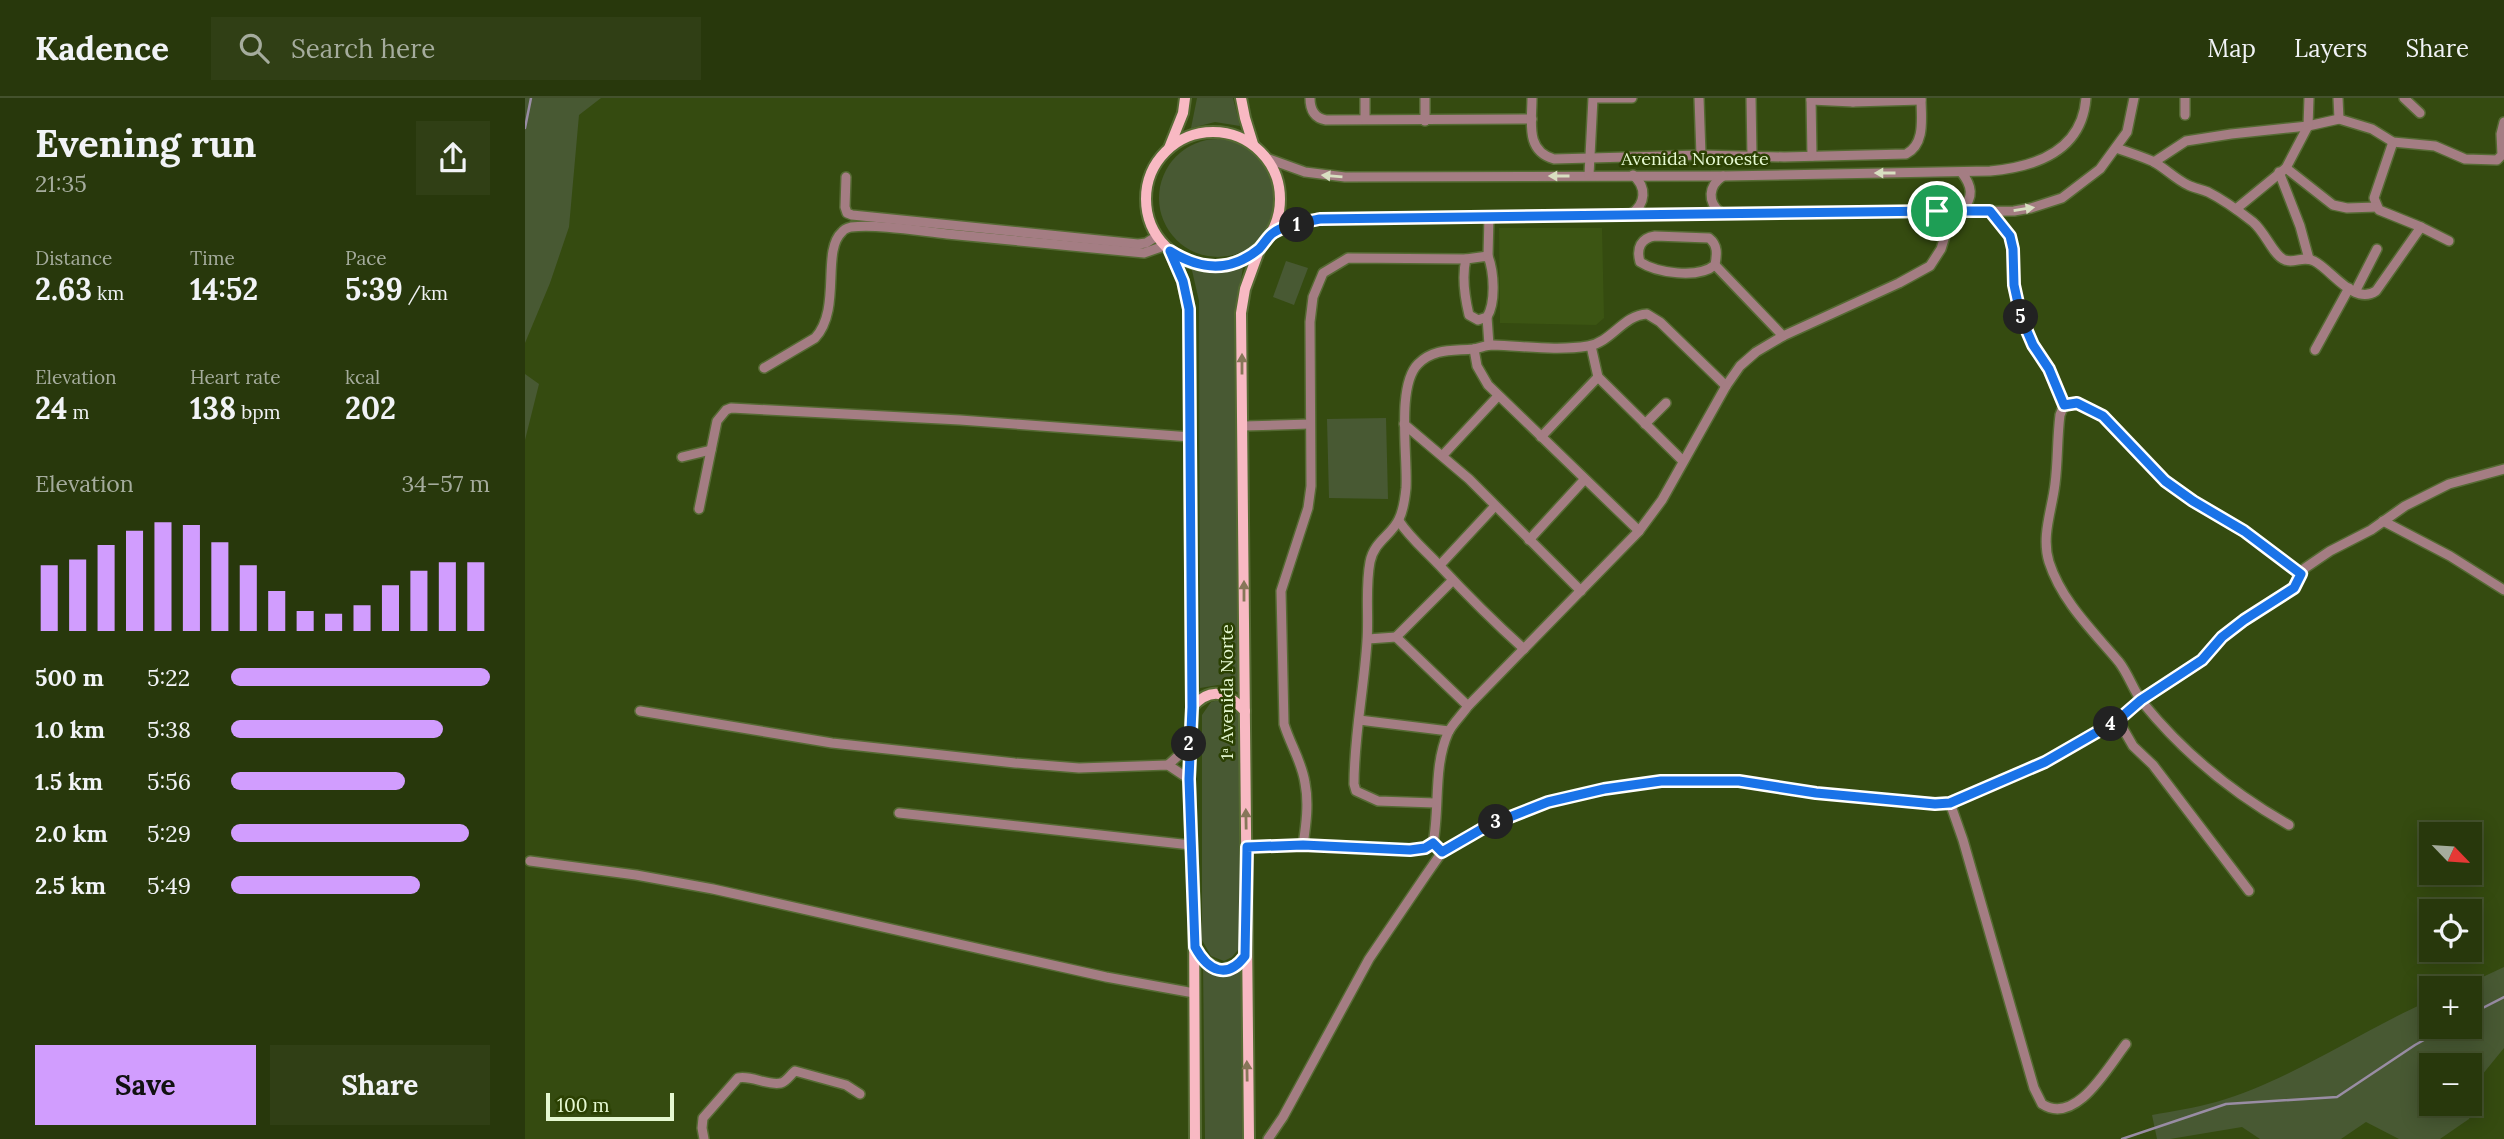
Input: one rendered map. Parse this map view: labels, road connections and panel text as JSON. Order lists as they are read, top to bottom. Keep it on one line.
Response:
{"streets":{"main road":["1ᵃ Avenida Norte"],"street":["Avenida Noroeste"]},"crossings":[["Avenida Noroeste","1ᵃ Avenida Norte"]],"scale_bar":"100 m","north":"bottom right","page":{"header":"Kadence","search":"Search here","nav":["Map","Layers","Share"],"heading":["Evening run","21:35"],"pins":["1","5","4","2","3"],"stats":[["Distance","2.63 km"],["Time","14:52"],["Pace","5:39 /km"],["Elevation","24 m"],["Heart rate","138 bpm"],["kcal","202"]],"chart":["Elevation","34–57 m"],"list":[{"name":"500 m","note":"5:22"},{"name":"1.0 km","note":"5:38"},{"name":"1.5 km","note":"5:56"},{"name":"2.0 km","note":"5:29"},{"name":"2.5 km","note":"5:49"}],"map_buttons":["+","−"],"buttons":["Save","Share"],"scale":"100 m"}}
